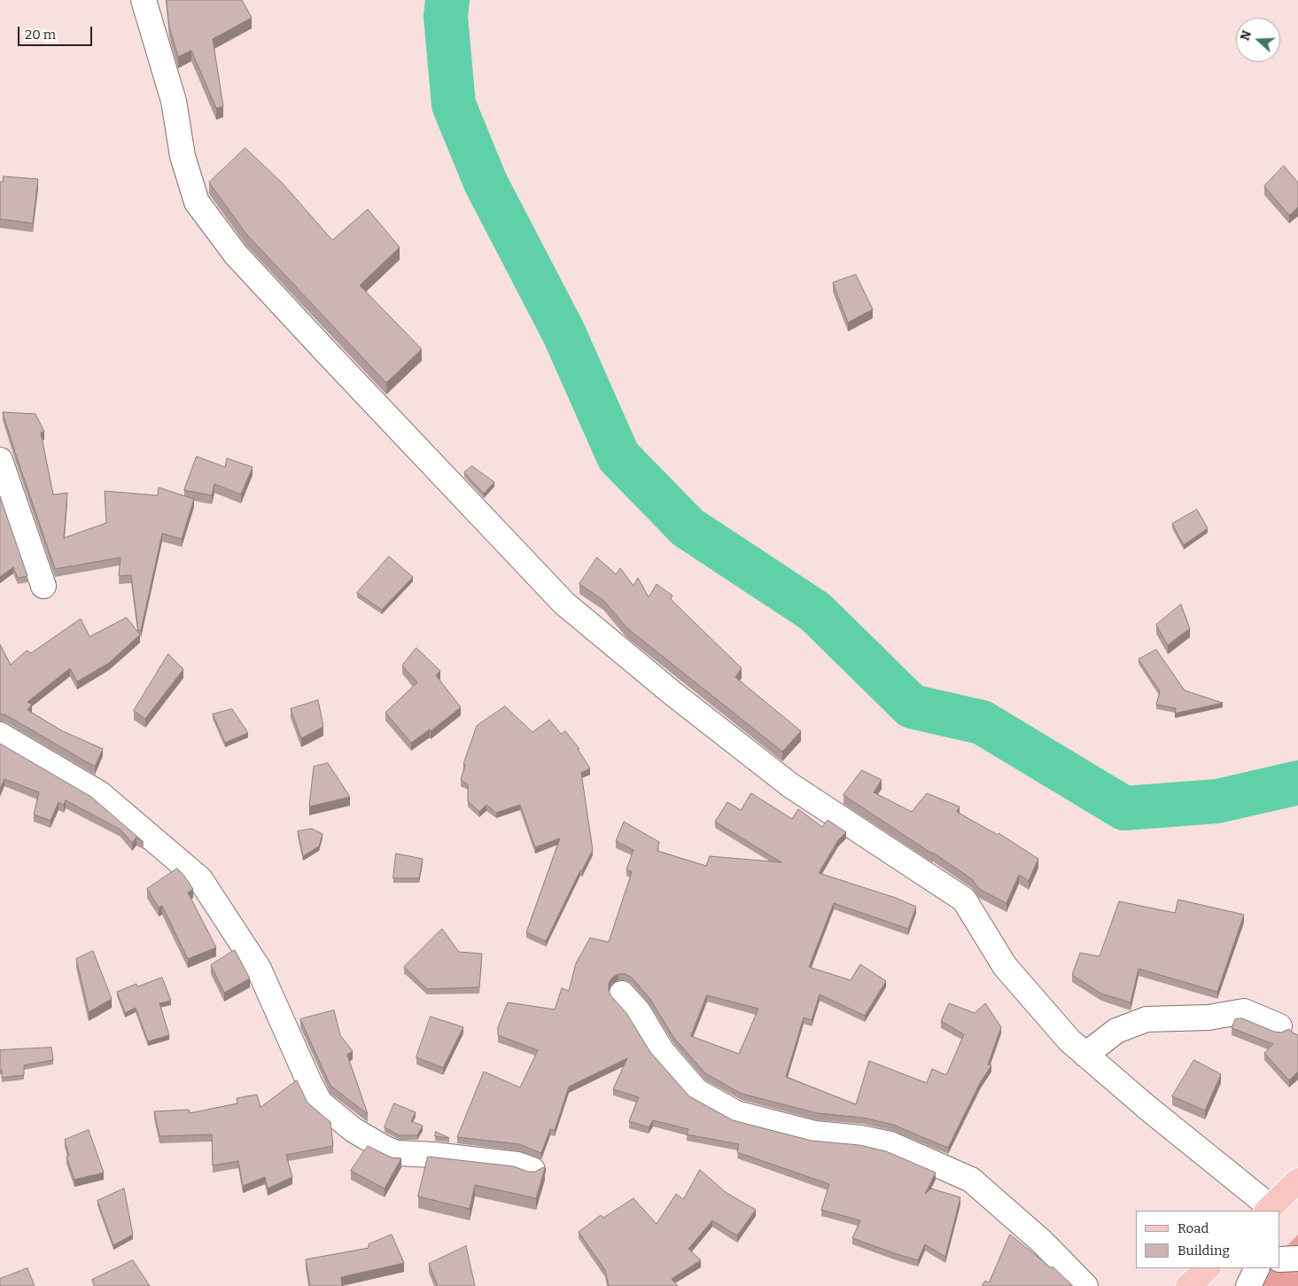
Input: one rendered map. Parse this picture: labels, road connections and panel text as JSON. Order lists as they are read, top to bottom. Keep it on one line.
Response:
{"legend":["Road","Building"],"scale_bar":"20 m","north":"left"}
